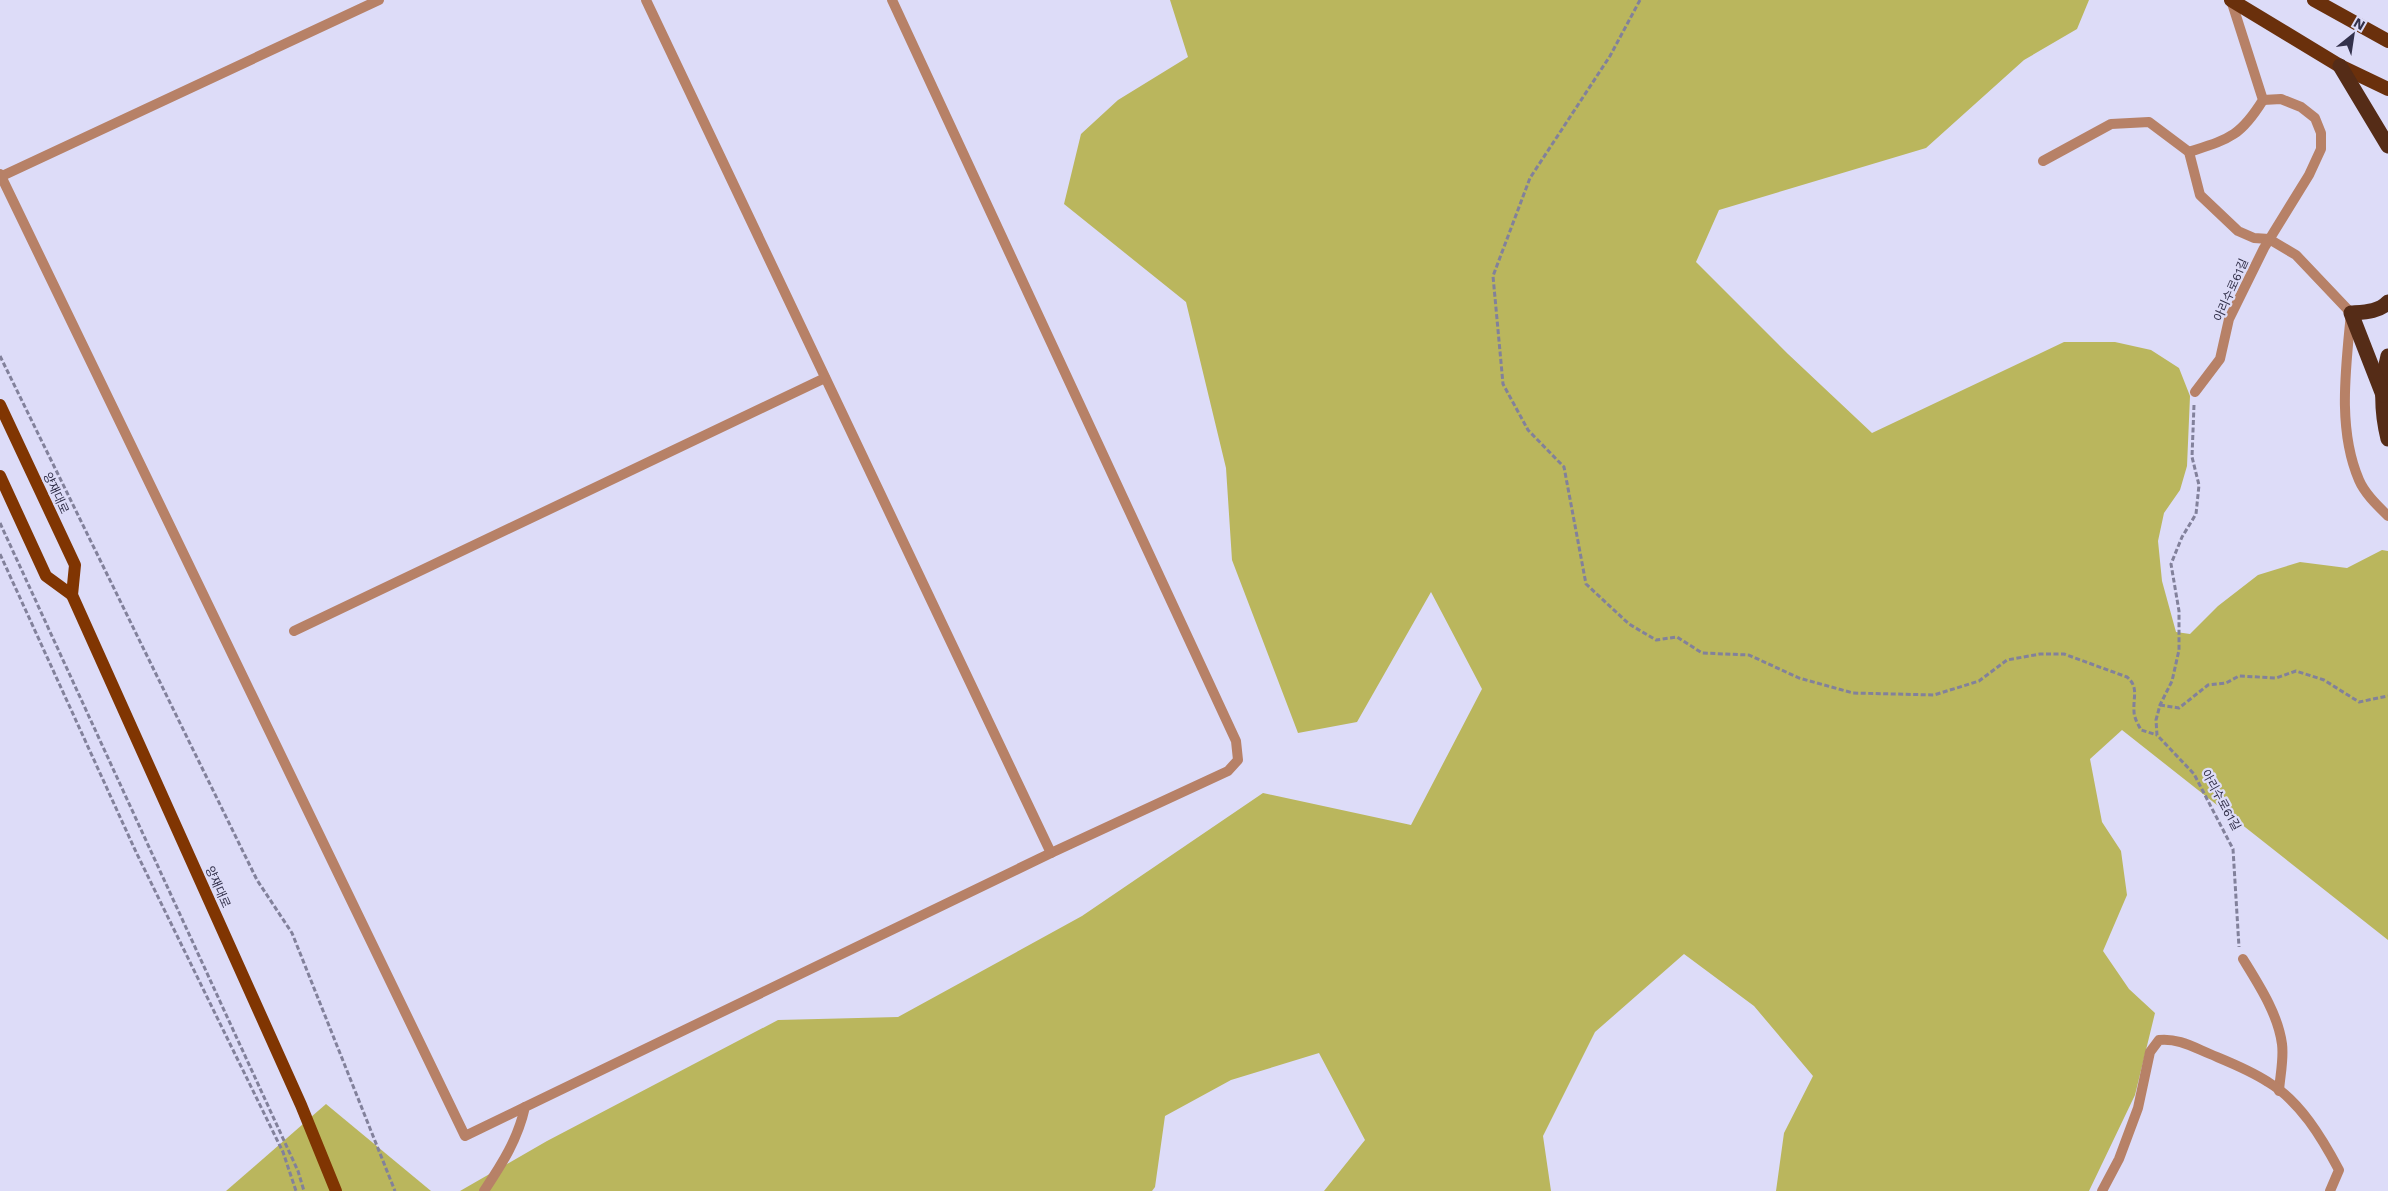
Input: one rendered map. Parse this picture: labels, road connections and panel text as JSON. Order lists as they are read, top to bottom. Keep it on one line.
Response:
{"streets":{"main road":["양재대로"],"street":["아리수로61길"]},"north":"top right"}
